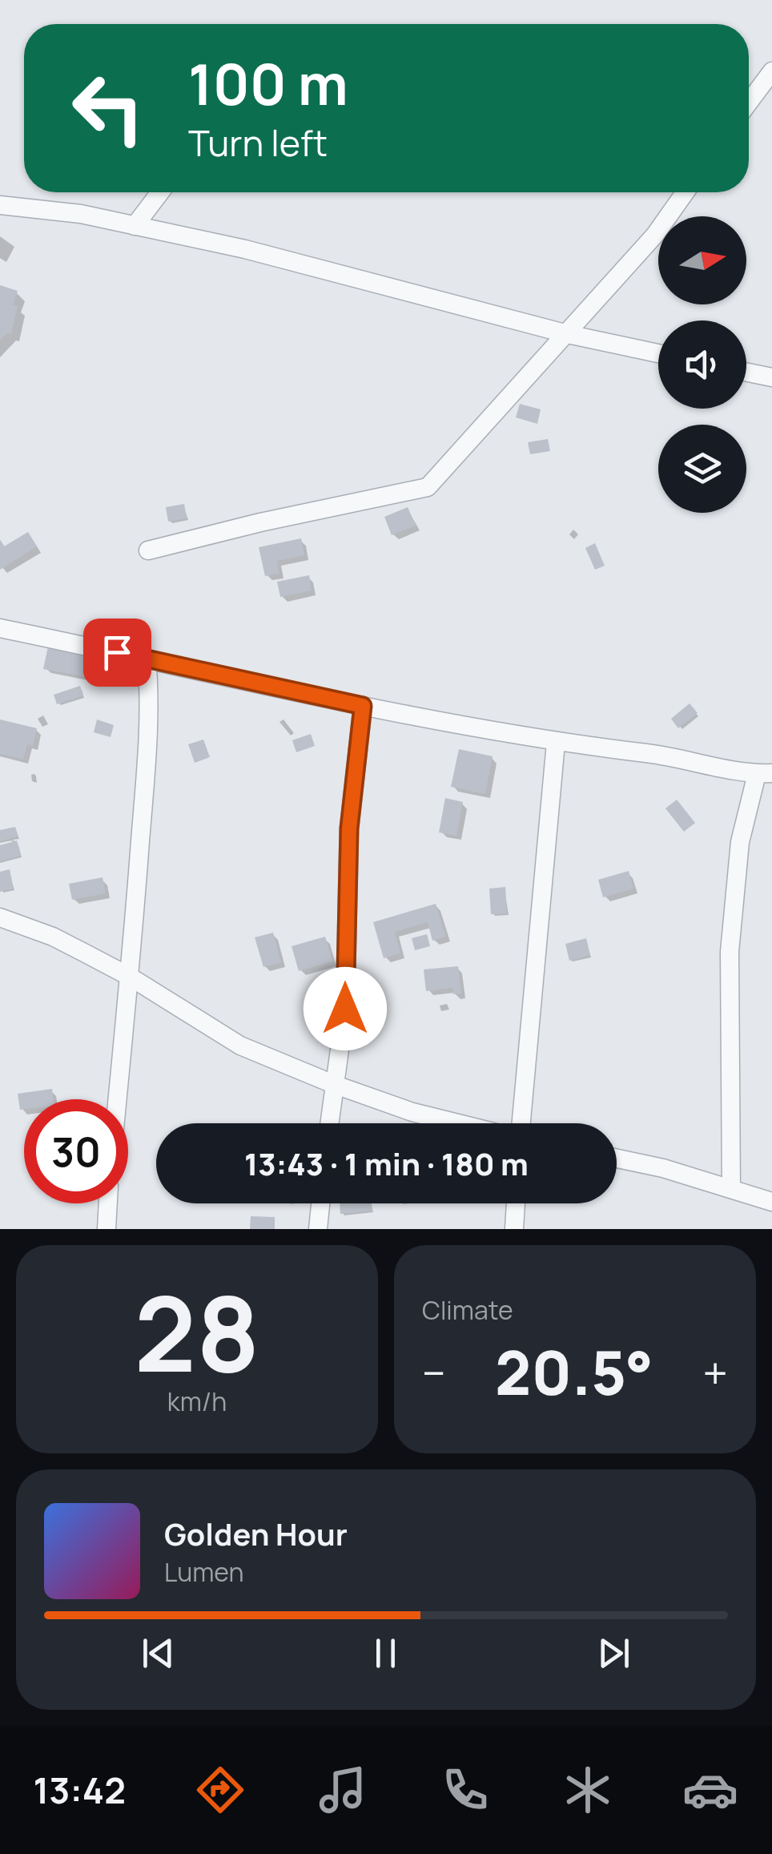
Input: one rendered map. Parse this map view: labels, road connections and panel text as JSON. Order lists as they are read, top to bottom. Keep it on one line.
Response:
{"north":"right","page":{"turn":["100 m","Turn left"],"limit":"30","trip":"13:43 · 1 min · 180 m","tile":[["28","km/h"],"Climate"],"heat":["−","20.5°","+"],"song":["Golden Hour","Lumen"],"tabs":"13:42"}}
